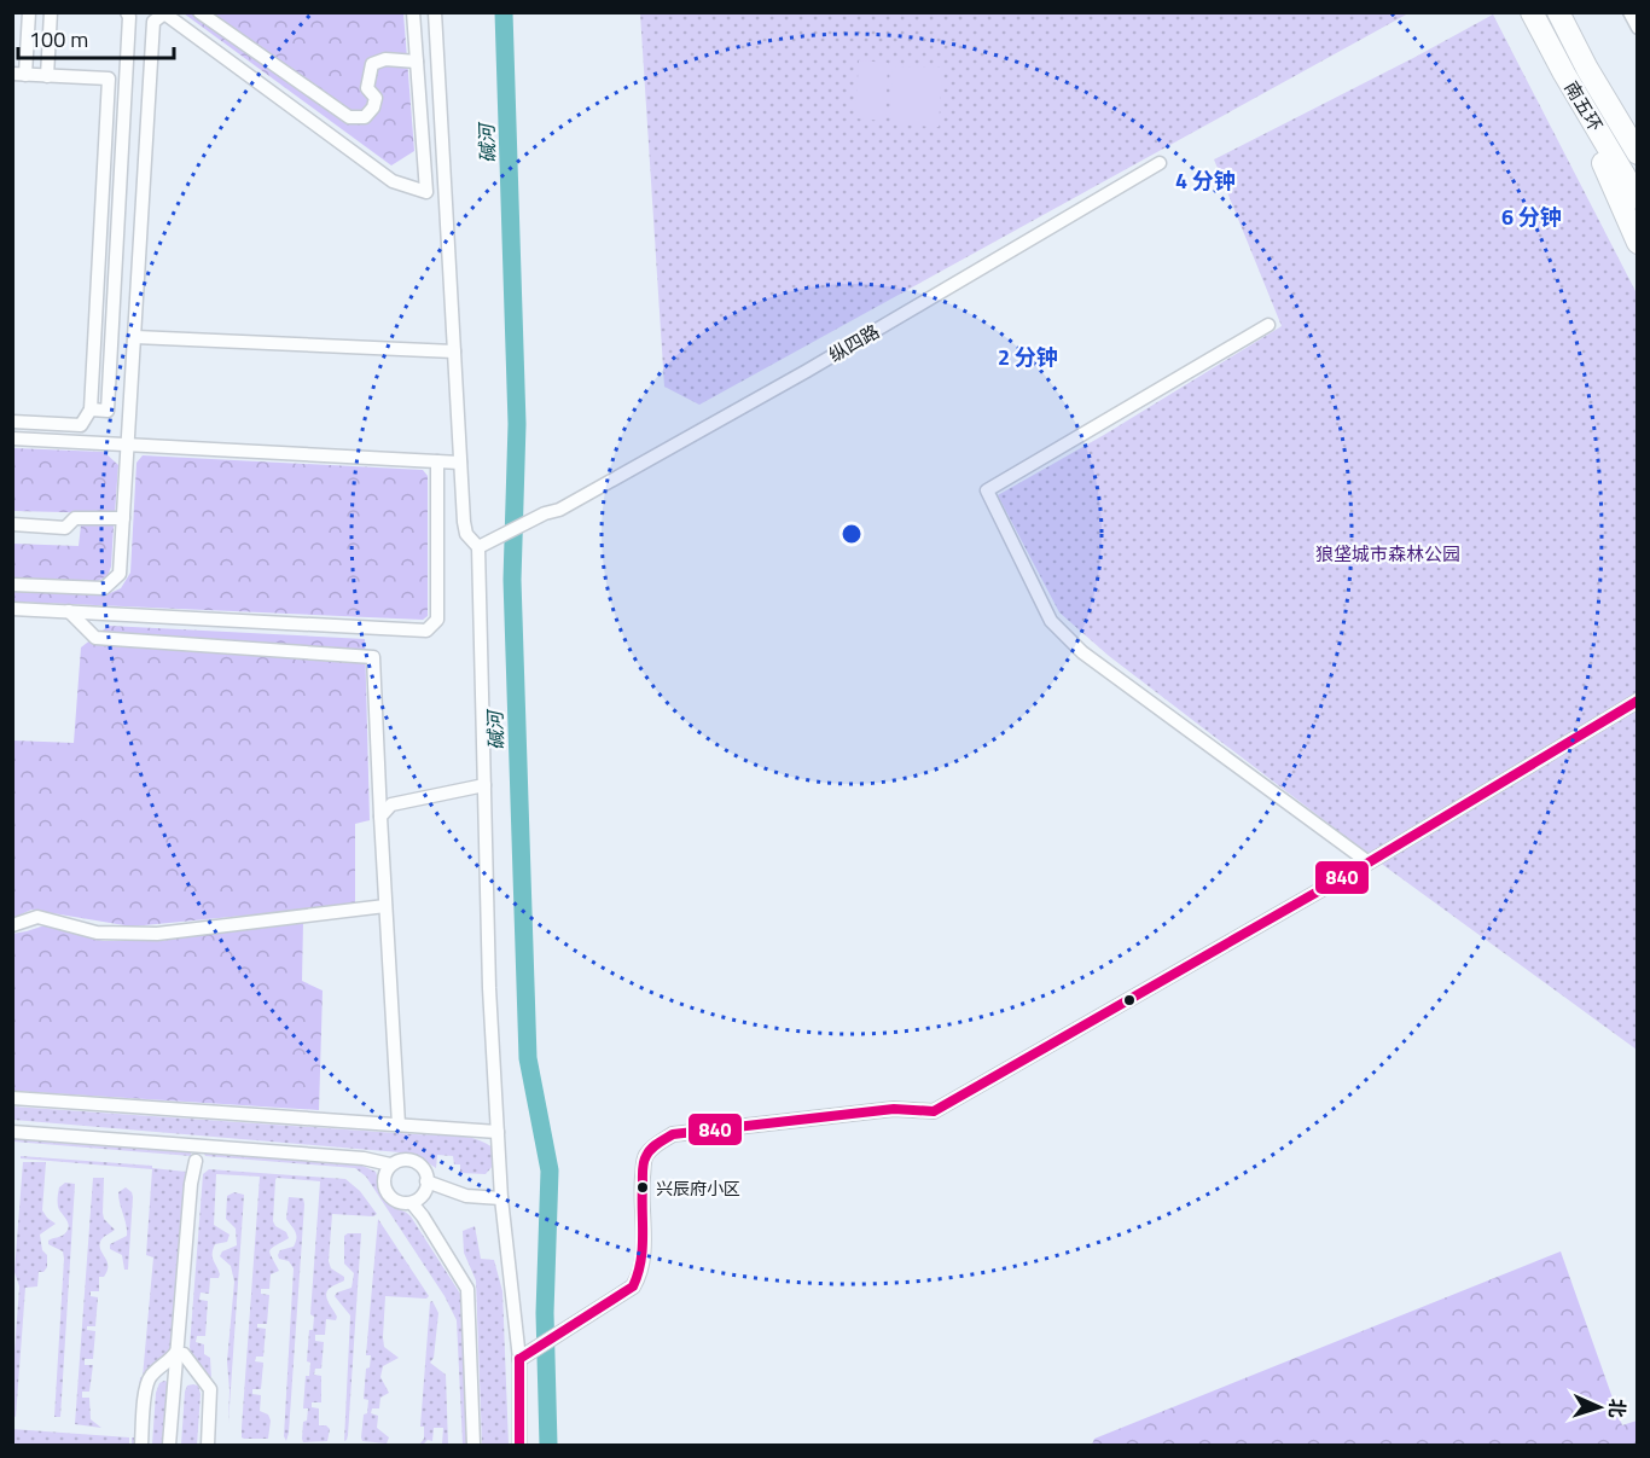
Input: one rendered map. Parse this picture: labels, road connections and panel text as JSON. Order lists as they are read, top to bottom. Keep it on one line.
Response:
{"streets":{"highway":["南五环"],"street":["纵四路"]},"water":["碱河"],"parks":["狼垡城市森林公园"],"places":["兴辰府小区"],"lines":["transit line 840"],"scale_bar":"100 m","north":"right","rings":["4 分钟","6 分钟","2 分钟"]}
